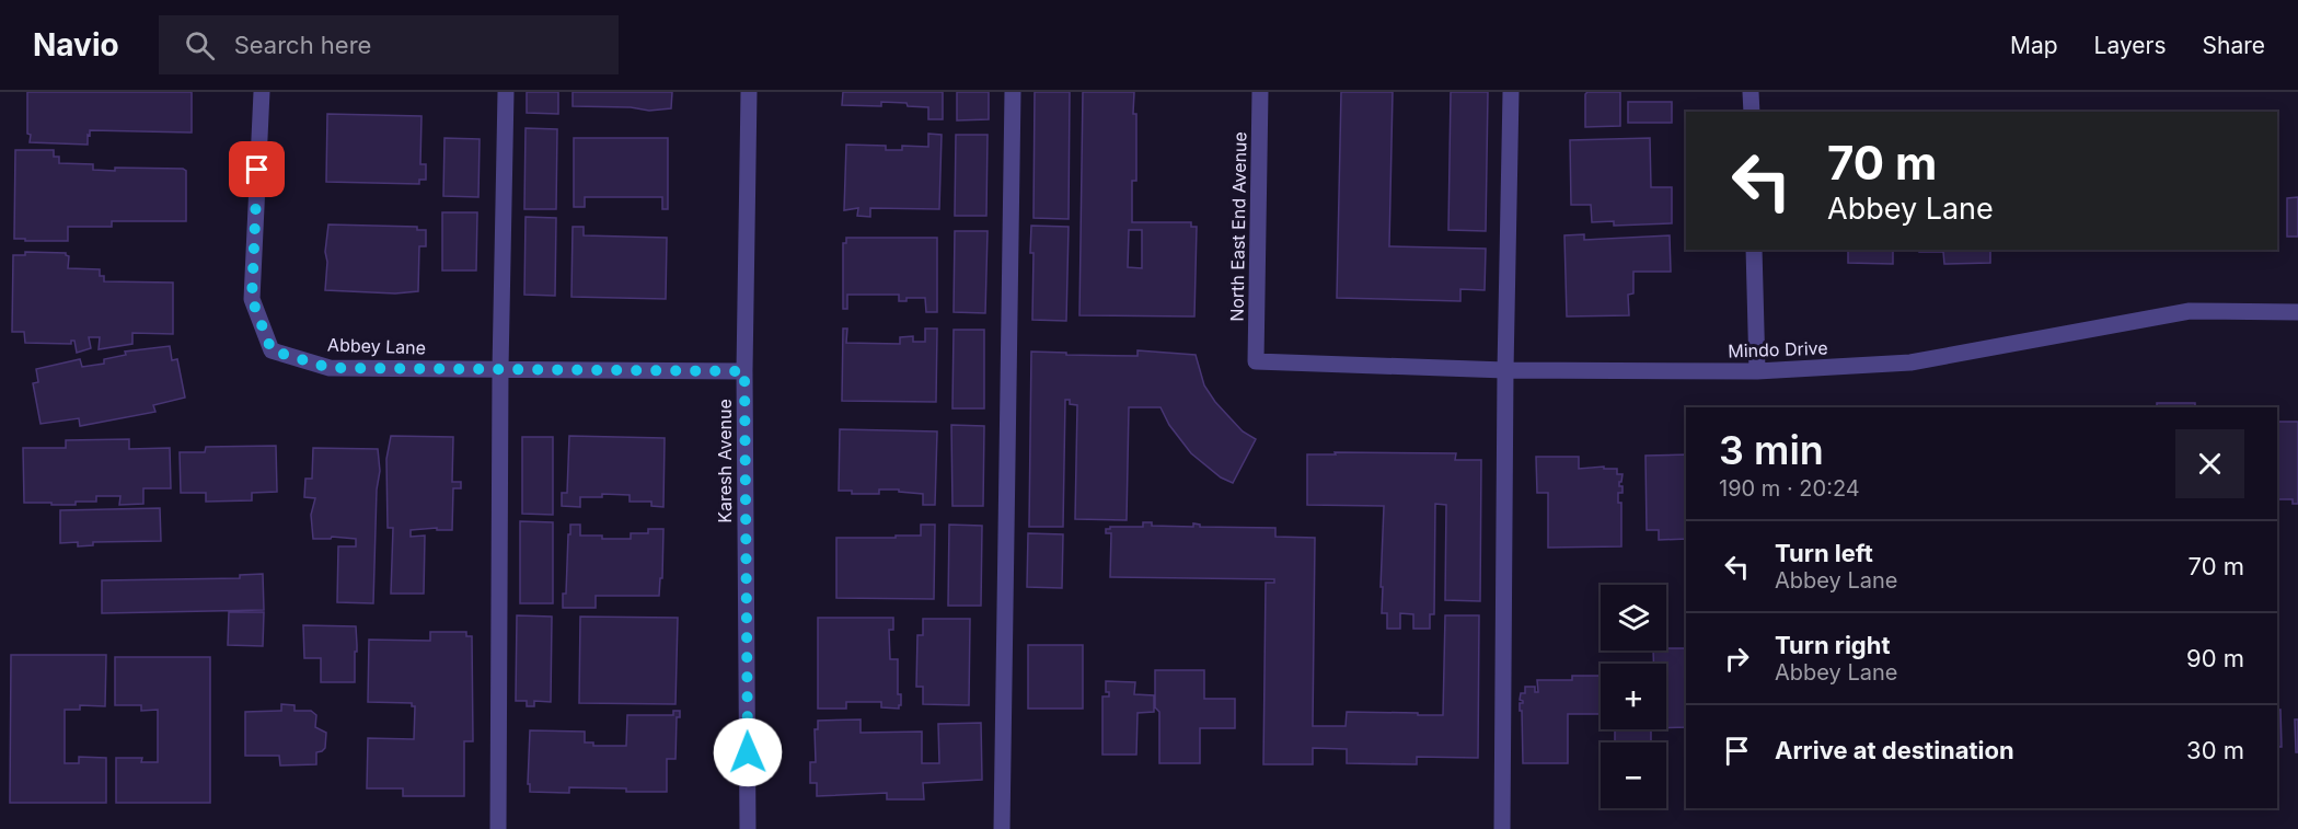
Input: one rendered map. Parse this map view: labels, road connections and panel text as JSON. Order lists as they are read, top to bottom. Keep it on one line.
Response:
{"streets":{"street":["North East End Avenue","Abbey Lane","Mindo Drive","Karesh Avenue"]},"crossings":[["North East End Avenue","Mindo Drive"],["Abbey Lane","Karesh Avenue"]],"page":{"header":"Navio","search":"Search here","nav":["Map","Layers","Share"],"turn":["70 m","Abbey Lane"],"heading":["3 min","190 m · 20:24"],"list":[{"name":"Turn left","note":"Abbey Lane","value":"70 m"},{"name":"Turn right","note":"Abbey Lane","value":"90 m"},{"name":"Arrive at destination","value":"30 m"}],"map_buttons":["+","−"]}}
